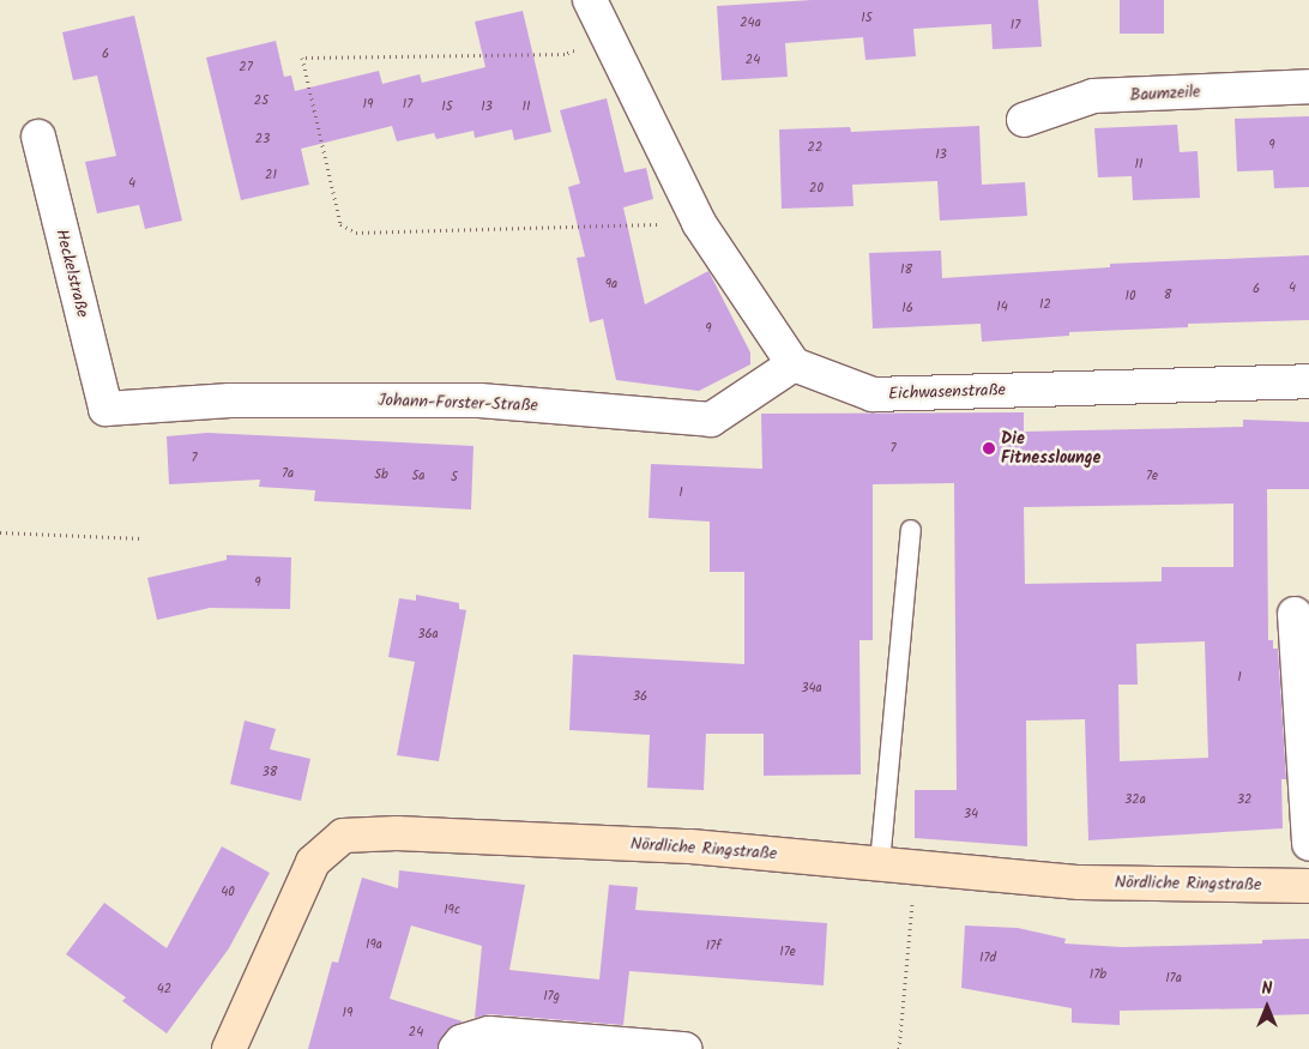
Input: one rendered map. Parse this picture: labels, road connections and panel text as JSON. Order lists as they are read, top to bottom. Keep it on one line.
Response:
{"streets":{"main road":["Nördliche Ringstraße"],"street":["Baumzeile","Heckelstraße","Eichwasenstraße","Johann-Forster-Straße"]},"crossings":[["Heckelstraße","Johann-Forster-Straße"],["Eichwasenstraße","Johann-Forster-Straße"]],"places":["Die Fitnesslounge"],"house_numbers":["15","24a","17","6","24","27","25","19","17","15","13","11","23","9","22","13","11","21","4","20","18","9a","4","6","8","10","12","14","16","9","7","7","7a","5b","5a","7e","5","1","9","36a","1","34a","36","38","32a","32","34","40","19c","19a","17f","17e","17d","17b","17a","42","17g","19","24"],"north":"top"}
